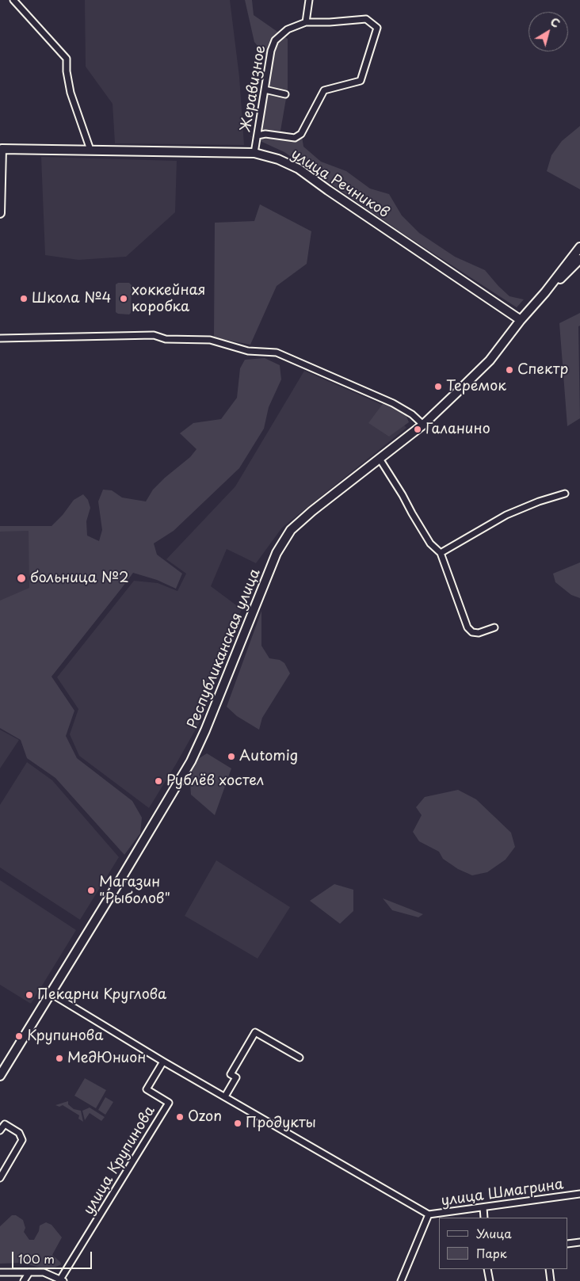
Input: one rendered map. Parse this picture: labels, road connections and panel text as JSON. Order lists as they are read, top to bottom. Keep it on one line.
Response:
{"streets":{"street":["Жеравизное","улица Речников","Республиканская улица","улица Крупинова","улица Шмагрина"]},"crossings":[["Жеравизное","улица Речников"],["улица Речников","Республиканская улица"]],"places":["Школа №4","хоккейная коробка","Спектр","Теремок","Галанино","больница №2","Automig","Рублёв хостел","Магазин \"Рыболов\"","Пекарни Круглова","Крупинова","МедЮнион","Ozon","Продукты"],"legend":["Улица","Парк"],"scale_bar":"100 m","north":"top right"}
